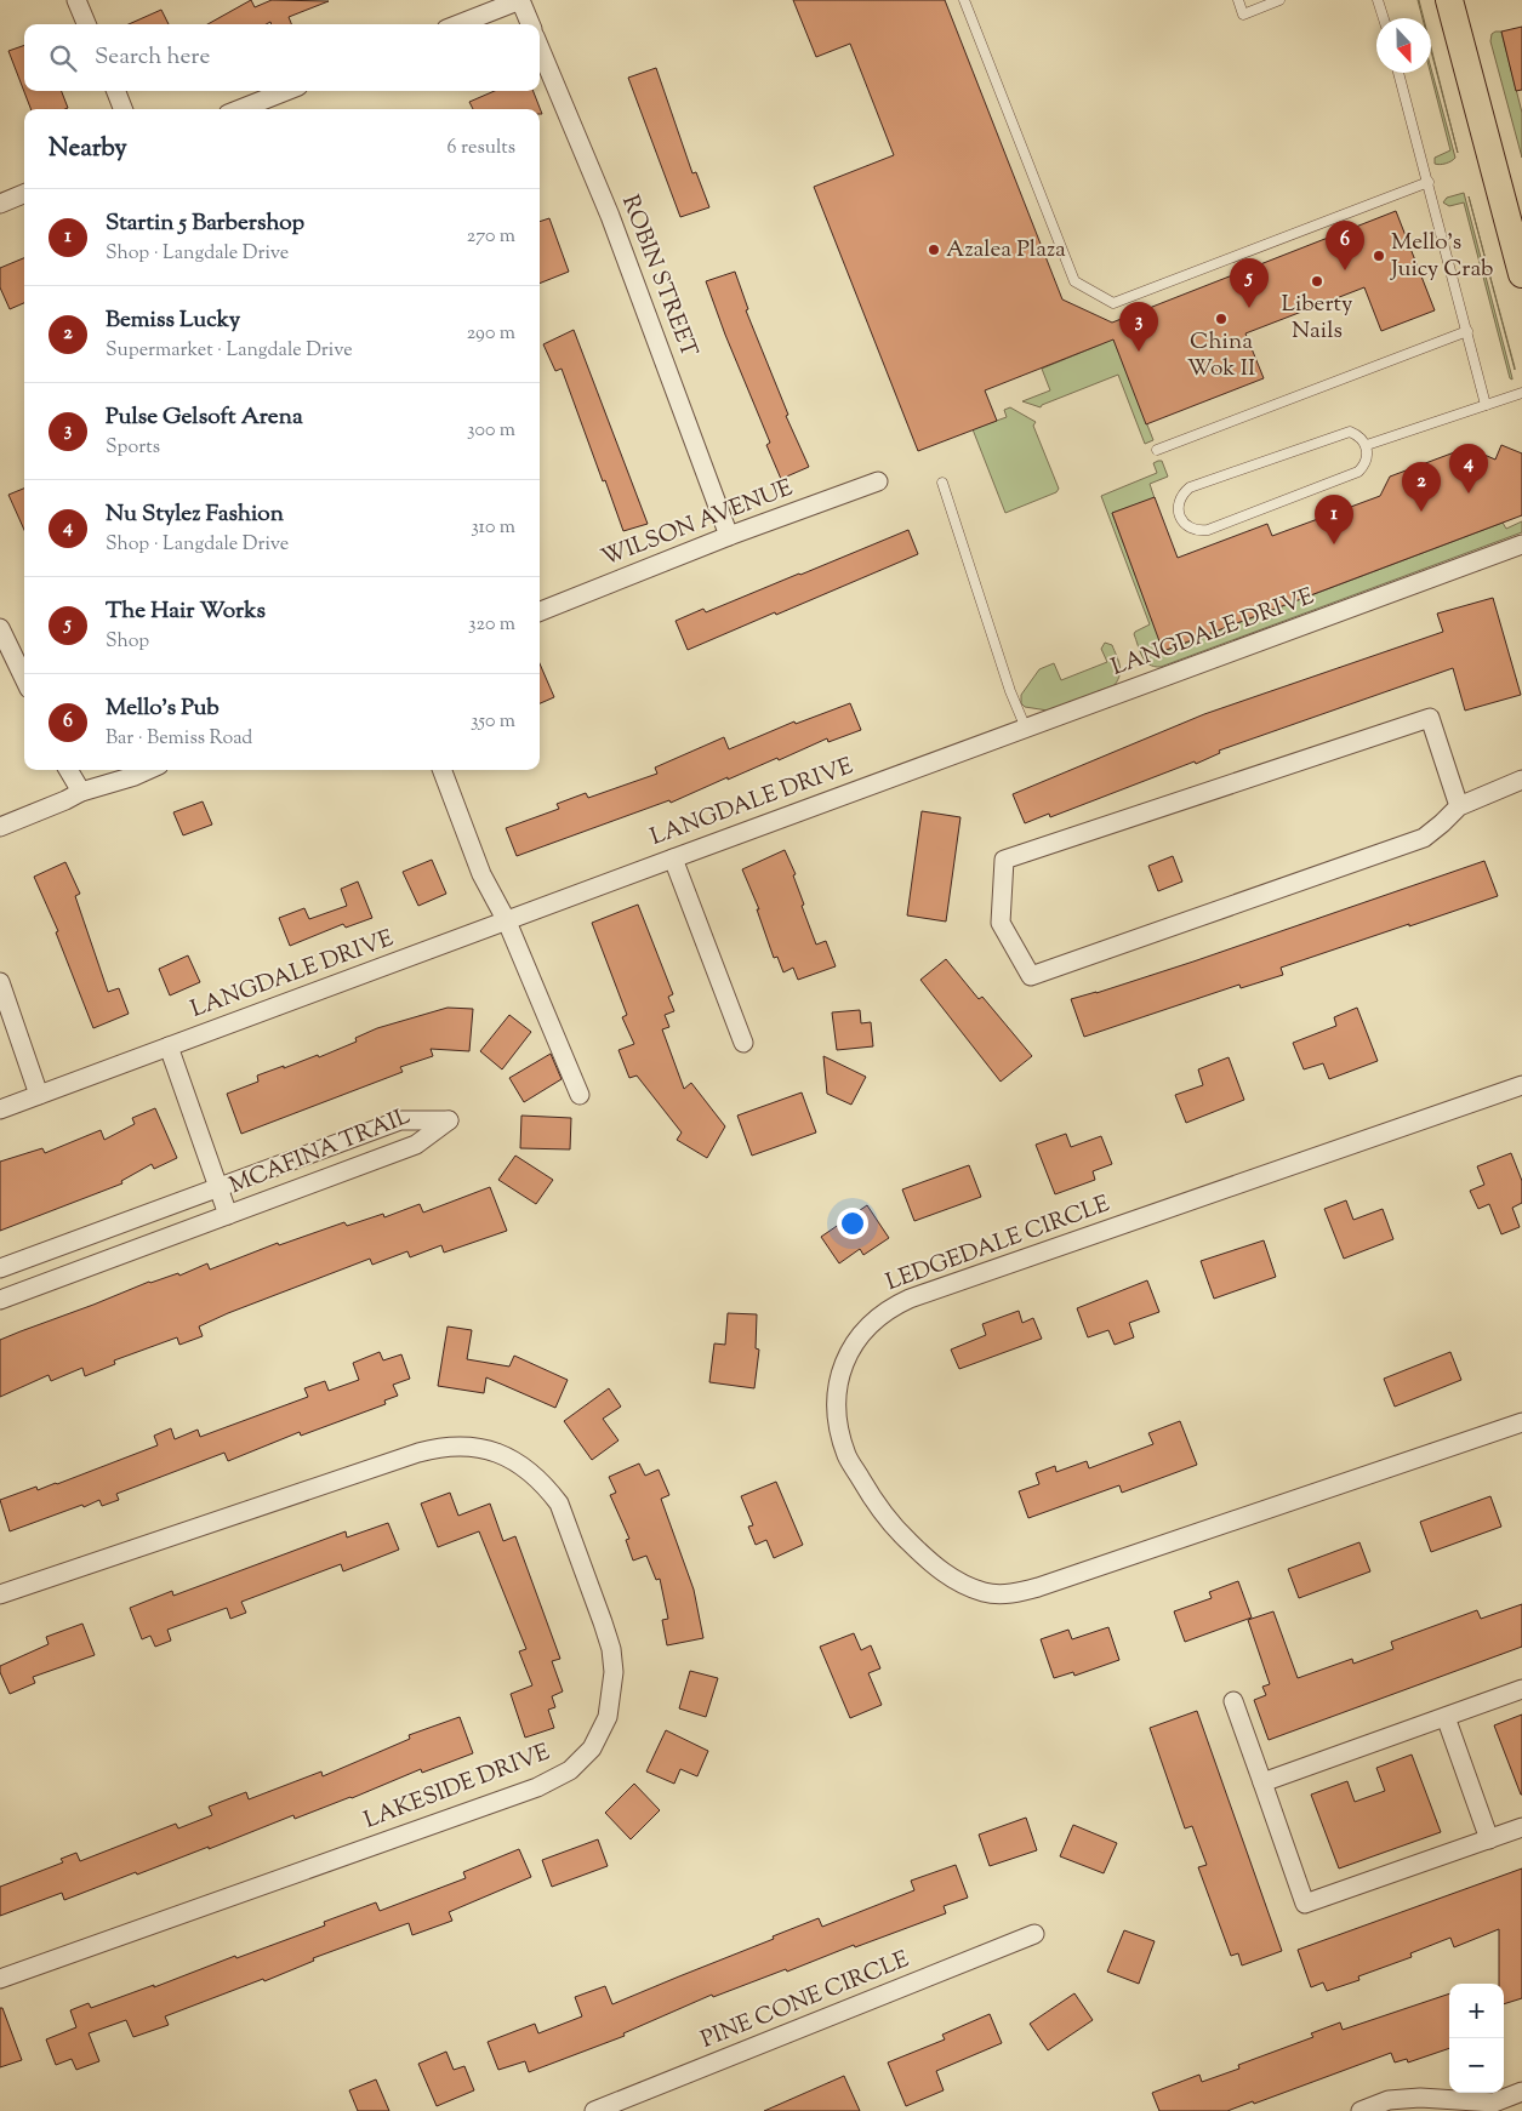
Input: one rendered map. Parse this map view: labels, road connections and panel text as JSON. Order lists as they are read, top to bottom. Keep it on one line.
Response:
{"streets":{"street":["ROBIN STREET","WILSON AVENUE","LANGDALE DRIVE","MCAFINA TRAIL","LEDGEDALE CIRCLE","LAKESIDE DRIVE","PINE CONE CIRCLE"]},"crossings":[["ROBIN STREET","WILSON AVENUE"]],"places":["Azalea Plaza","Mello's Juicy Crab","Liberty Nails","China Wok II"],"north":"bottom","page":{"search":"Search here","heading":["Nearby","6 results"],"list":[{"mark":"1","name":"Startin 5 Barbershop","note":"Shop · Langdale Drive","value":"270 m"},{"mark":"2","name":"Bemiss Lucky","note":"Supermarket · Langdale Drive","value":"290 m"},{"mark":"3","name":"Pulse Gelsoft Arena","note":"Sports","value":"300 m"},{"mark":"4","name":"Nu Stylez Fashion","note":"Shop · Langdale Drive","value":"310 m"},{"mark":"5","name":"The Hair Works","note":"Shop","value":"320 m"},{"mark":"6","name":"Mello's Pub","note":"Bar · Bemiss Road","value":"350 m"}],"pins":["6","5","3","4","2","1"],"map_buttons":["+","−"]}}
